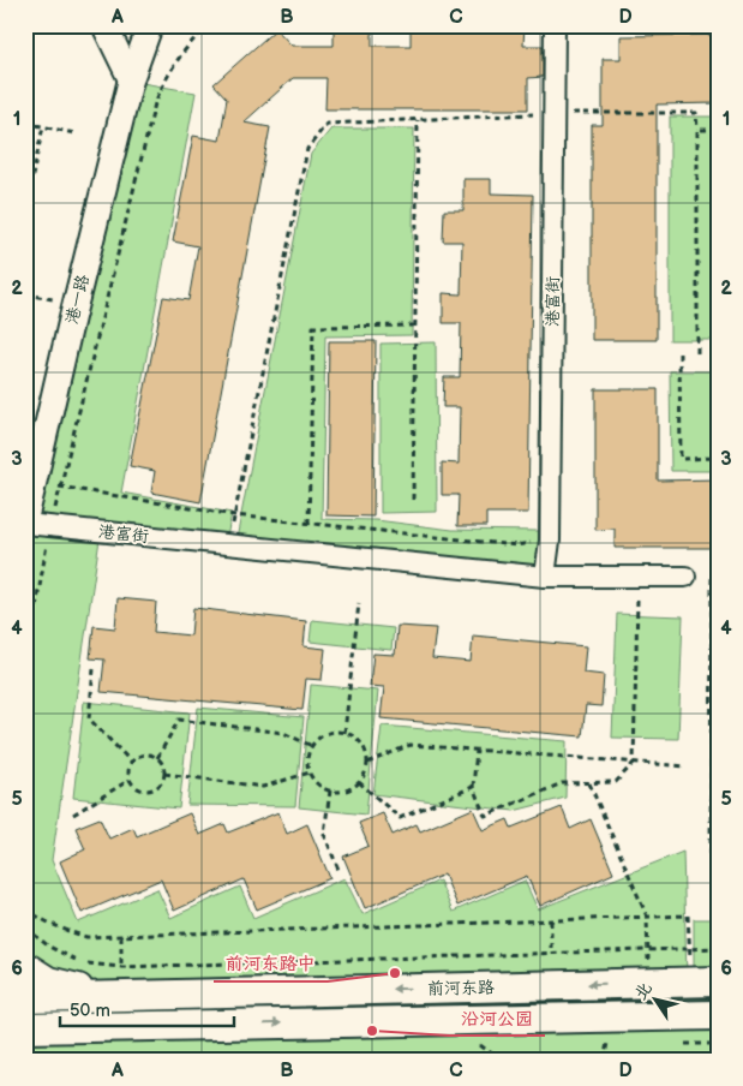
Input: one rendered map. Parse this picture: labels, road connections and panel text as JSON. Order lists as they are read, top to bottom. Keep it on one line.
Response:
{"streets":{"main road":["前河东路"],"street":["港一路","港富街"]},"crossings":[["港一路","港富街"]],"places":["前河东路中","沿河公园"],"scale_bar":"50 m","north":"top left","grid":{"columns":["A","B","C","D"],"rows":["1","2","3","4","5","6"]}}
